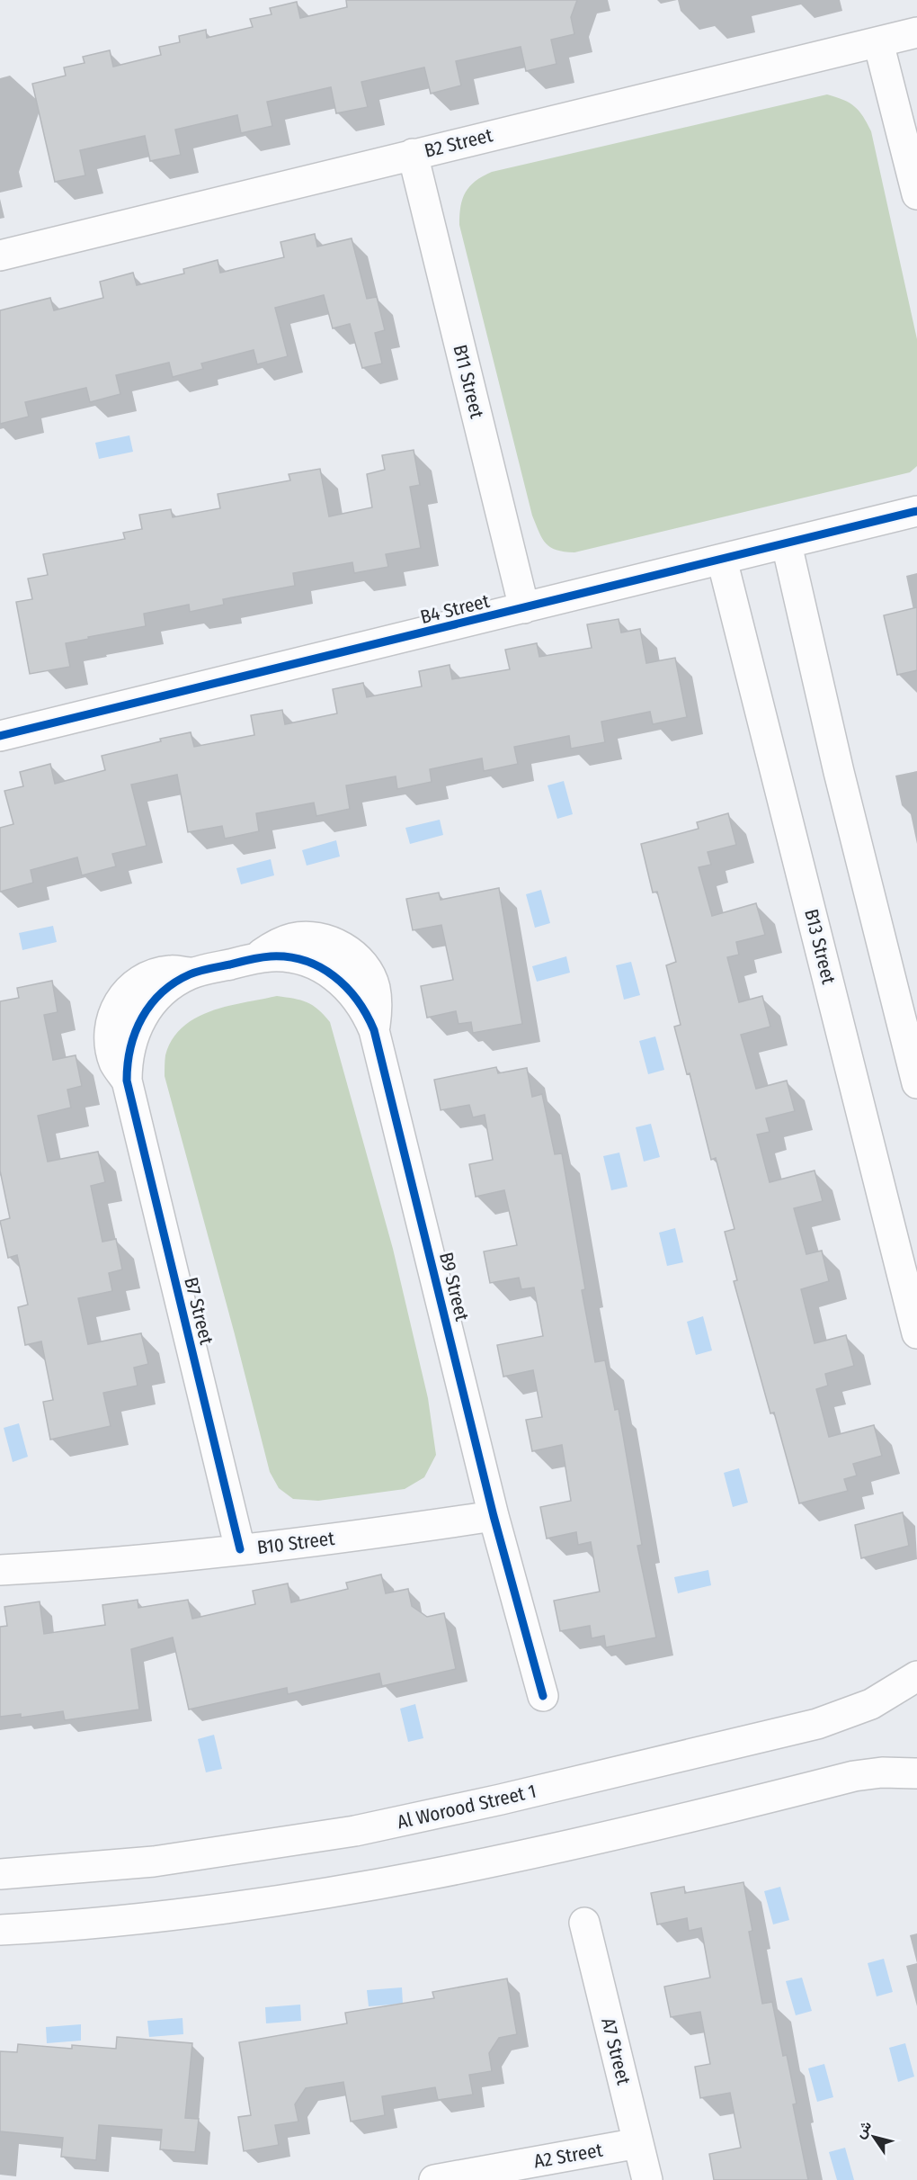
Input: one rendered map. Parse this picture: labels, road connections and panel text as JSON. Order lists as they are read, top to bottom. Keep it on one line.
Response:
{"streets":{"street":["B2 Street","B11 Street","B4 Street","B13 Street","B9 Street","B7 Street","B10 Street","Al Worood Street 1","A7 Street","A2 Street"]},"crossings":[["B2 Street","B11 Street"],["B11 Street","B4 Street"],["B4 Street","B13 Street"],["B9 Street","B7 Street"],["B9 Street","B10 Street"],["B7 Street","B10 Street"],["A7 Street","A2 Street"]],"north":"top left"}
